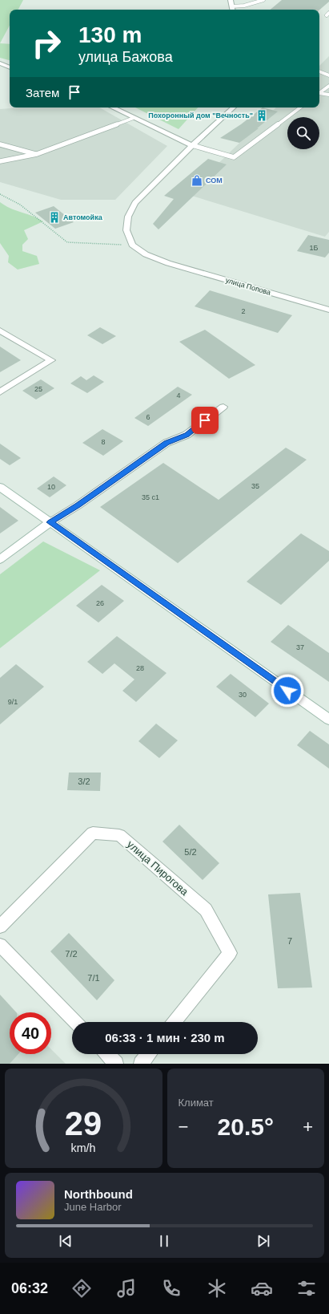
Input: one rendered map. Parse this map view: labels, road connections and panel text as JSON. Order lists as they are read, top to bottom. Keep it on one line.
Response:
{"streets":{"street":["улица Попова","улица Пирогова"]},"places":{"building":["Похоронный дом \"Вечность\"","Автомойка"],"shop":["СОМ"]},"house_numbers":["1Б","2","25","4","6","8","35","10","35 с1","26","37","28","30","9/1","3/2","5/2","7","7/2","7/1"],"page":{"turn":["130 m","улица Бажова"],"then":"Затем","limit":"40","trip":"06:33 · 1 мин · 230 m","tile":"Климат","heat":["−","20.5°","+"],"song":["Northbound","June Harbor"],"tabs":"06:32","gauge":["29","km/h"]}}
